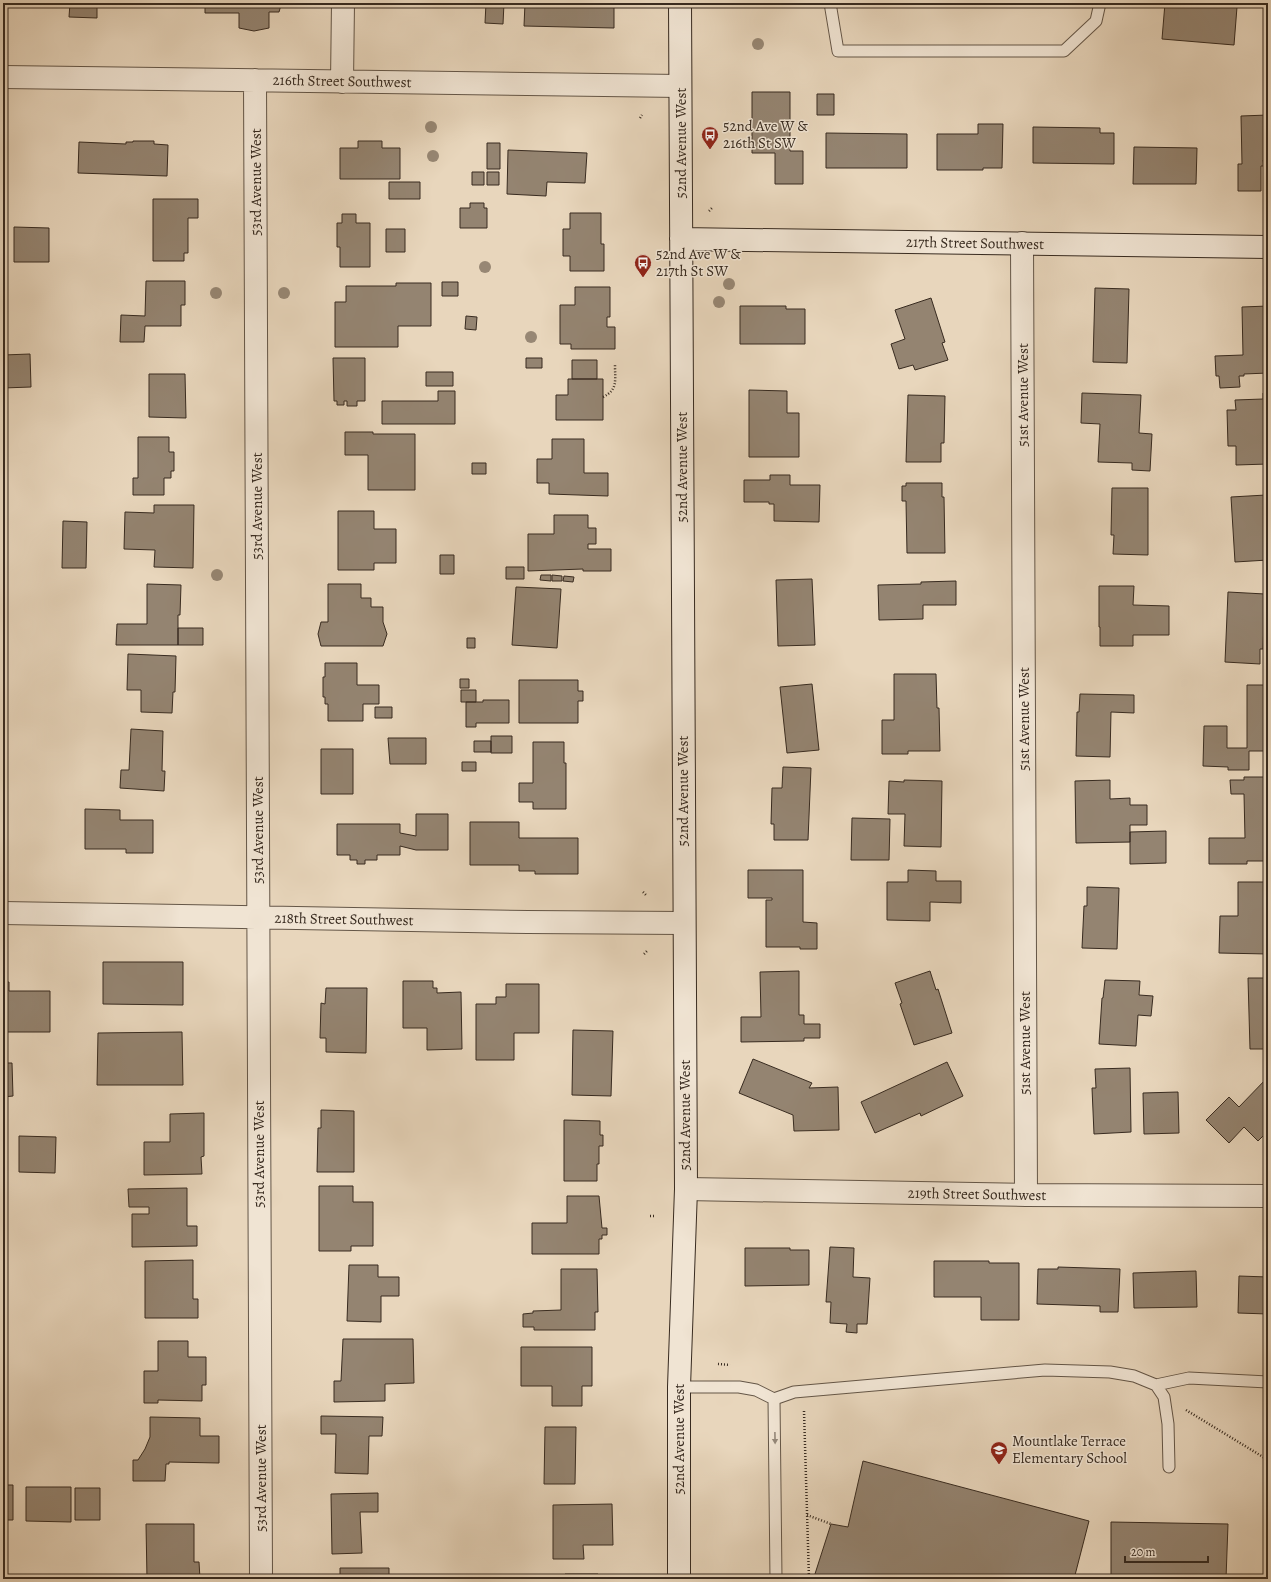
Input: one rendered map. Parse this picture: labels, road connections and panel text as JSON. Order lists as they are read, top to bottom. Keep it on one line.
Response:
{"streets":{"street":["216th Street Southwest","52nd Avenue West","53rd Avenue West","217th Street Southwest","51st Avenue West","218th Street Southwest","219th Street Southwest"]},"crossings":[["216th Street Southwest","52nd Avenue West"],["216th Street Southwest","53rd Avenue West"],["52nd Avenue West","217th Street Southwest"],["52nd Avenue West","218th Street Southwest"],["52nd Avenue West","219th Street Southwest"],["53rd Avenue West","218th Street Southwest"],["217th Street Southwest","51st Avenue West"],["51st Avenue West","219th Street Southwest"]],"places":{"bus stop":["52nd Ave W & 216th St SW","52nd Ave W & 217th St SW"],"school or university":["Mountlake Terrace Elementary School"]},"scale_bar":"20 m"}
